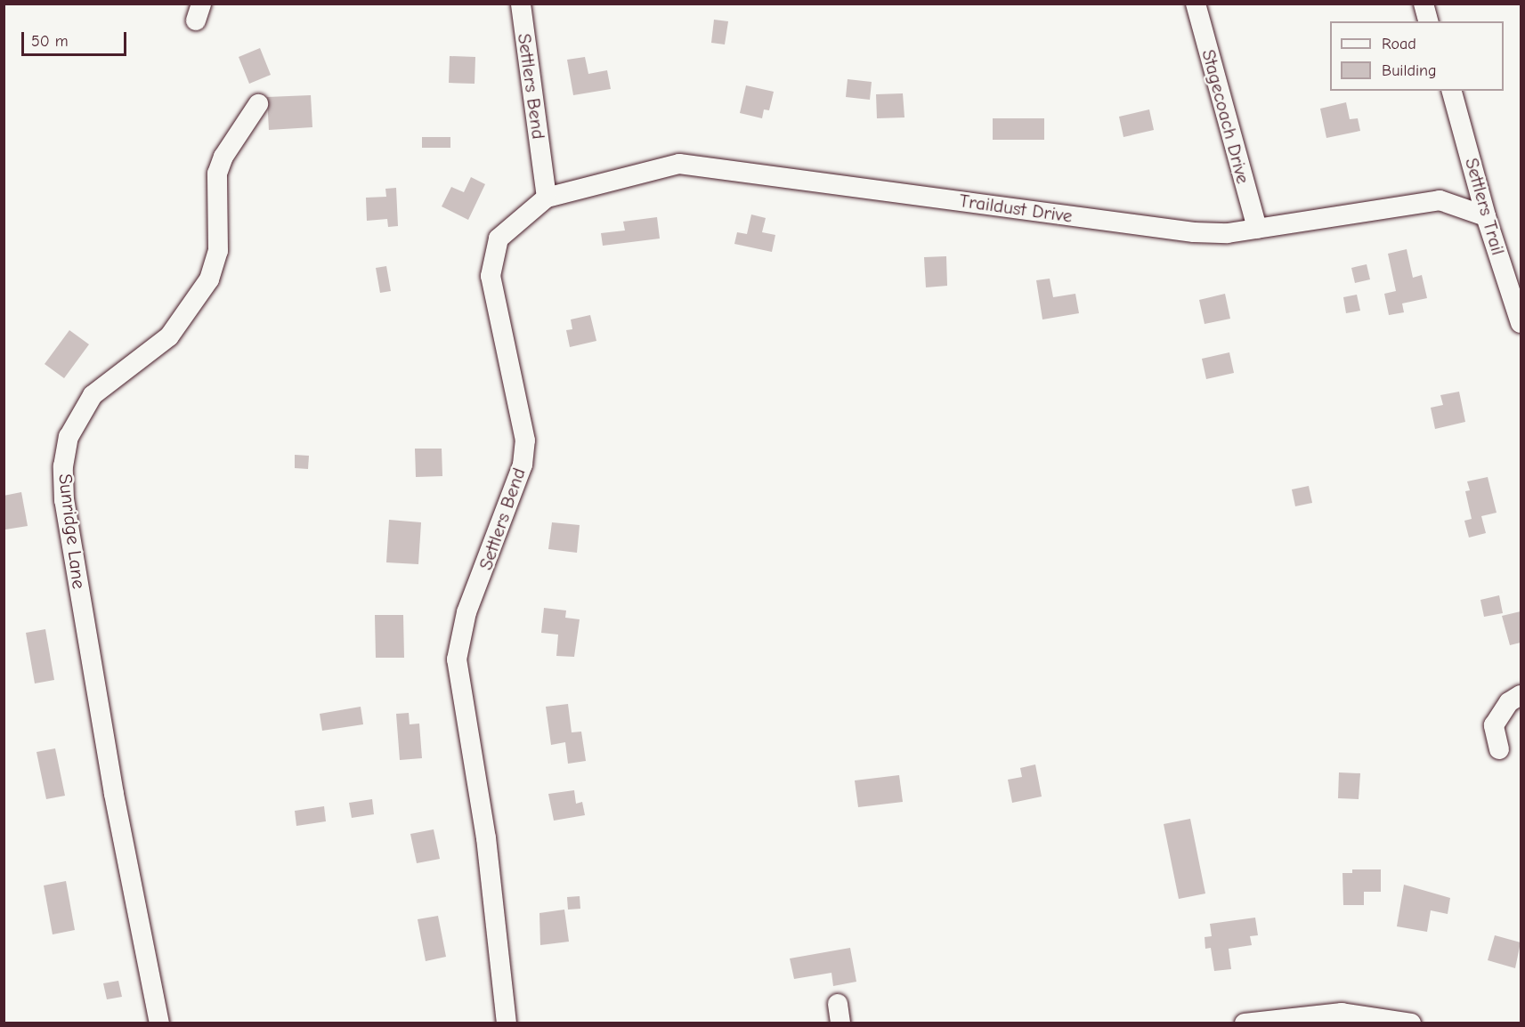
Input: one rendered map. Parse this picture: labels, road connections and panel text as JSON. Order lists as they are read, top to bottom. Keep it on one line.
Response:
{"streets":{"street":["Settlers Bend","Stagecoach Drive","Settlers Trail","Traildust Drive","Sunridge Lane"]},"crossings":[["Settlers Bend","Traildust Drive"],["Stagecoach Drive","Traildust Drive"],["Settlers Trail","Traildust Drive"]],"legend":["Road","Building"],"scale_bar":"50 m"}
